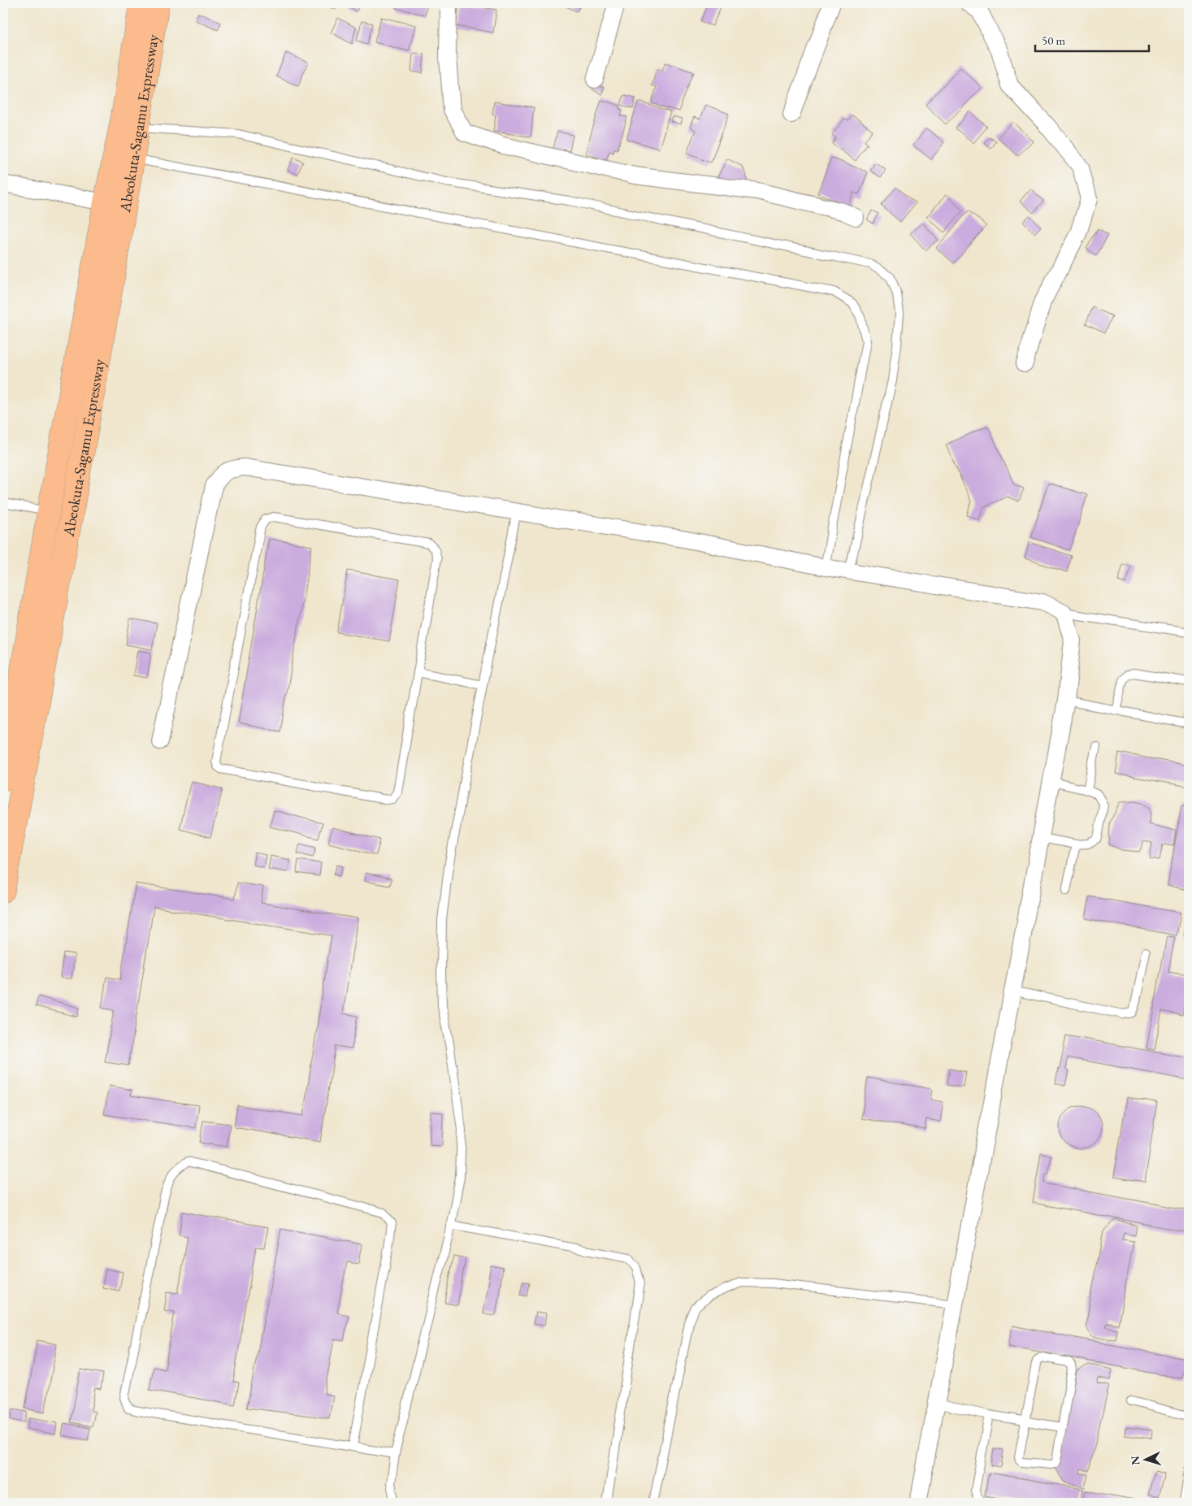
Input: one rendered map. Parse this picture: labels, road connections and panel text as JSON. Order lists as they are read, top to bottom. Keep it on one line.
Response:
{"streets":{"highway":["Abeokuta-Sagamu Expressway"]},"scale_bar":"50 m","north":"left"}
